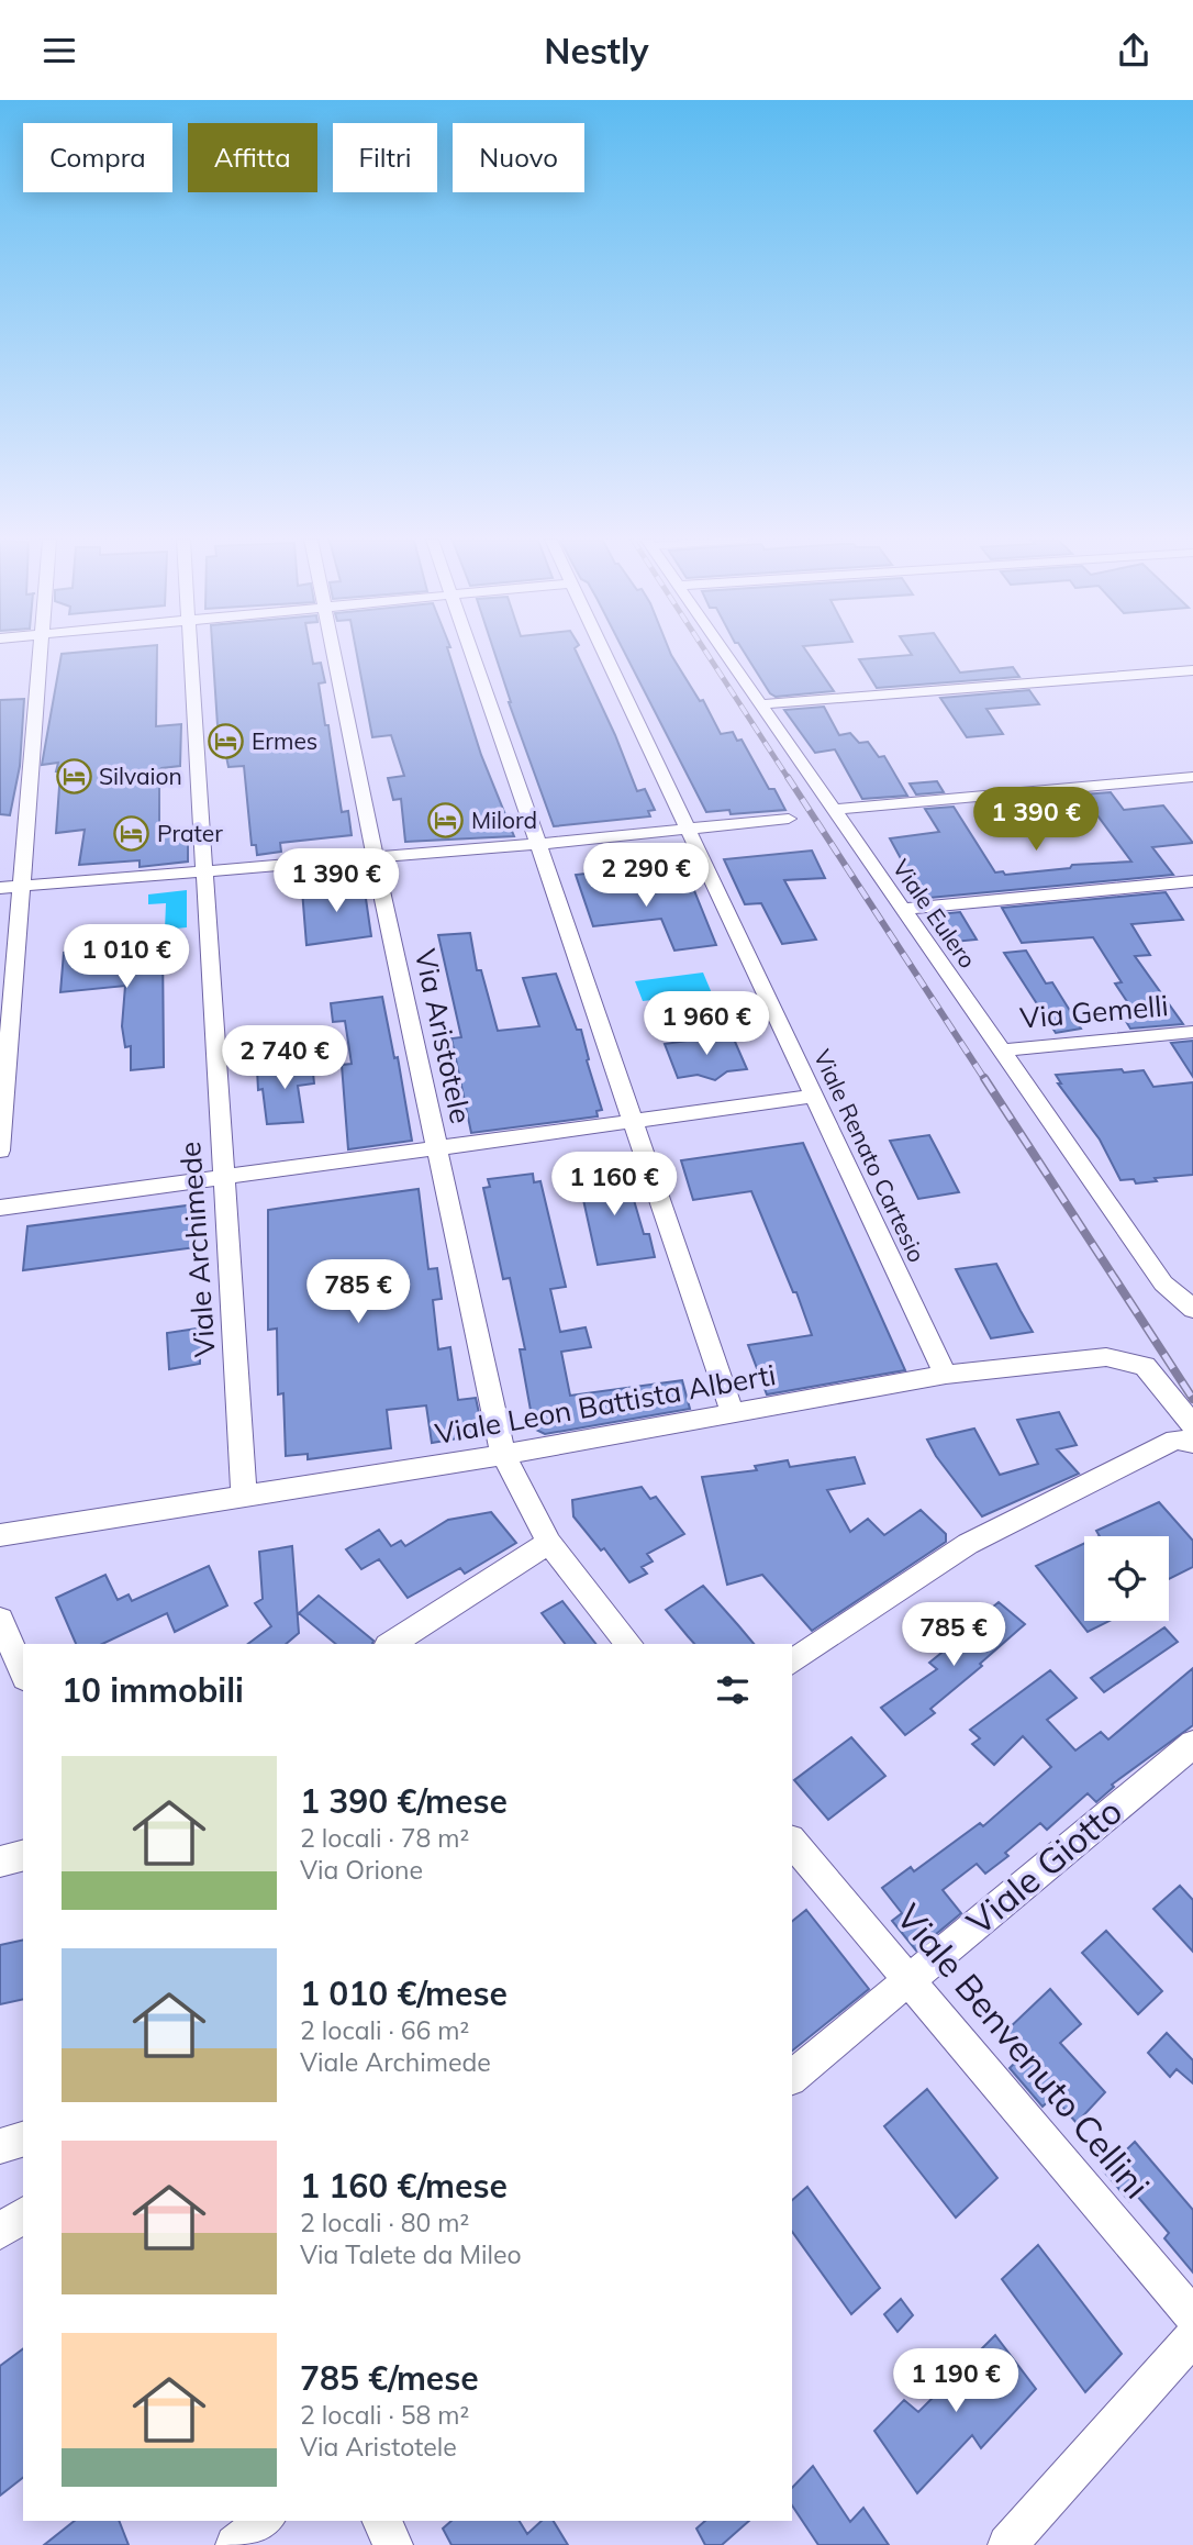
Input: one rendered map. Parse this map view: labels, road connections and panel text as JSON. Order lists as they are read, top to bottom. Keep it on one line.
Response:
{"streets":{"street":["Viale Eulero","Via Gemelli","Via Aristotele","Viale Renato Cartesio","Viale Archimede","Viale Leon Battista Alberti","Viale Giotto","Viale Benvenuto Cellini"]},"crossings":[["Viale Eulero","Via Gemelli"],["Via Aristotele","Viale Leon Battista Alberti"],["Viale Renato Cartesio","Viale Leon Battista Alberti"],["Viale Archimede","Viale Leon Battista Alberti"],["Viale Giotto","Viale Benvenuto Cellini"]],"places":{"hotel":["Ermes","Silvaion","Milord","Prater"]},"page":{"header":"Nestly","chip":["Compra","Affitta","Filtri","Nuovo"],"price":["1 390 €","2 290 €","1 390 €","1 010 €","1 960 €","2 740 €","1 160 €","785 €","785 €","1 190 €"],"heading":"10 immobili","list":[{"name":"1 390 €/mese","note":"2 locali · 78 m² · Via Orione"},{"name":"1 010 €/mese","note":"2 locali · 66 m² · Viale Archimede"},{"name":"1 160 €/mese","note":"2 locali · 80 m² · Via Talete da Mileo"},{"name":"785 €/mese","note":"2 locali · 58 m² · Via Aristotele"}]}}
